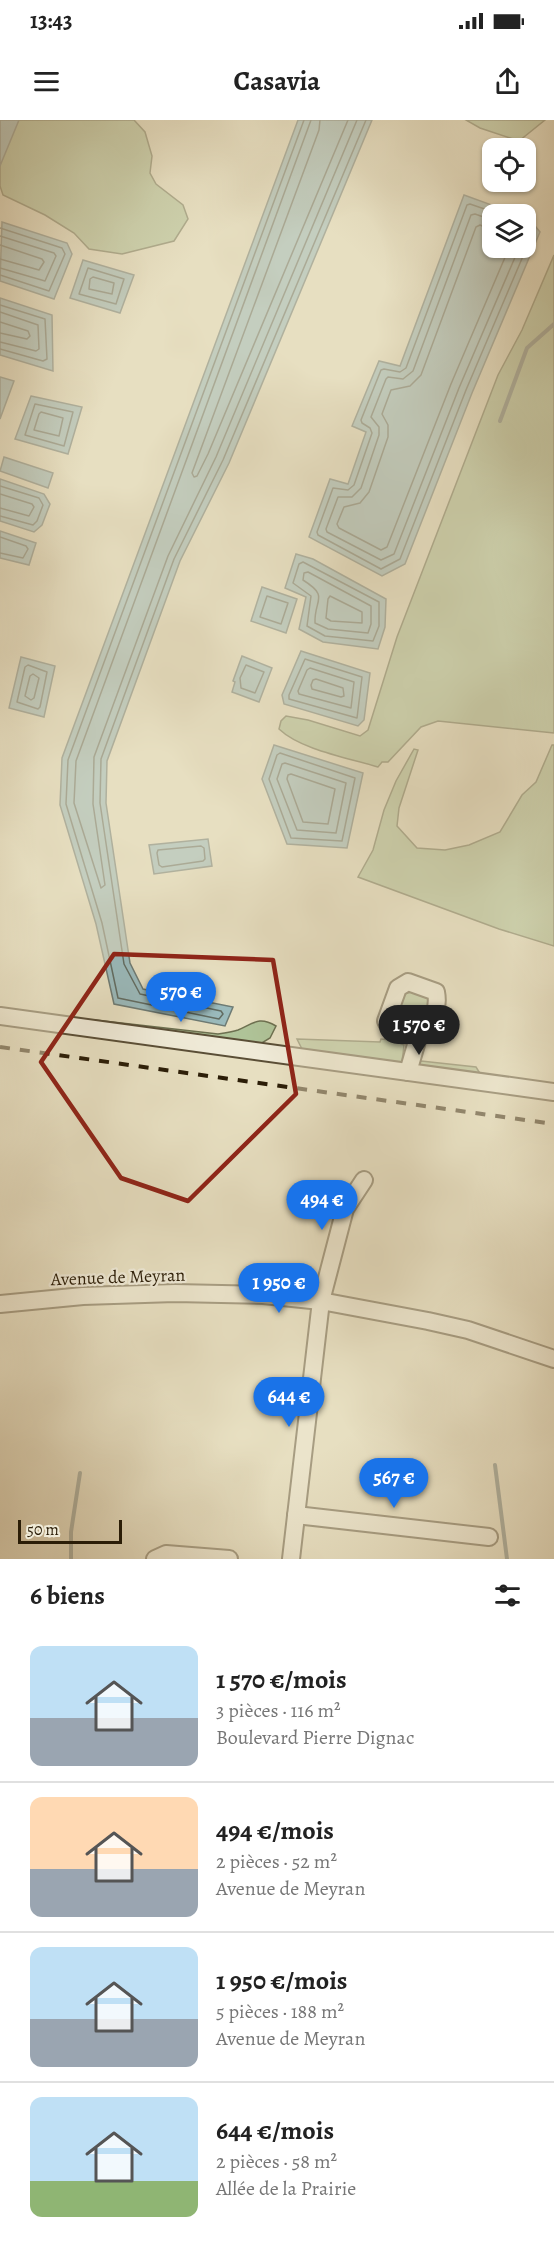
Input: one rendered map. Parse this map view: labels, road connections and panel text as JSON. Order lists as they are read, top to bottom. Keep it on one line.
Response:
{"streets":{"street":["Avenue de Meyran"]},"scale_bar":"50 m","page":{"status":"13:43","header":"Casavia","price":["570 €","1 570 €","494 €","1 950 €","644 €","567 €"],"scale":"50 m","heading":"6 biens","list":[{"name":"1 570 €/mois","note":"3 pièces · 116 m² · Boulevard Pierre Dignac"},{"name":"494 €/mois","note":"2 pièces · 52 m² · Avenue de Meyran"},{"name":"1 950 €/mois","note":"5 pièces · 188 m² · Avenue de Meyran"},{"name":"644 €/mois","note":"2 pièces · 58 m² · Allée de la Prairie"}]}}
